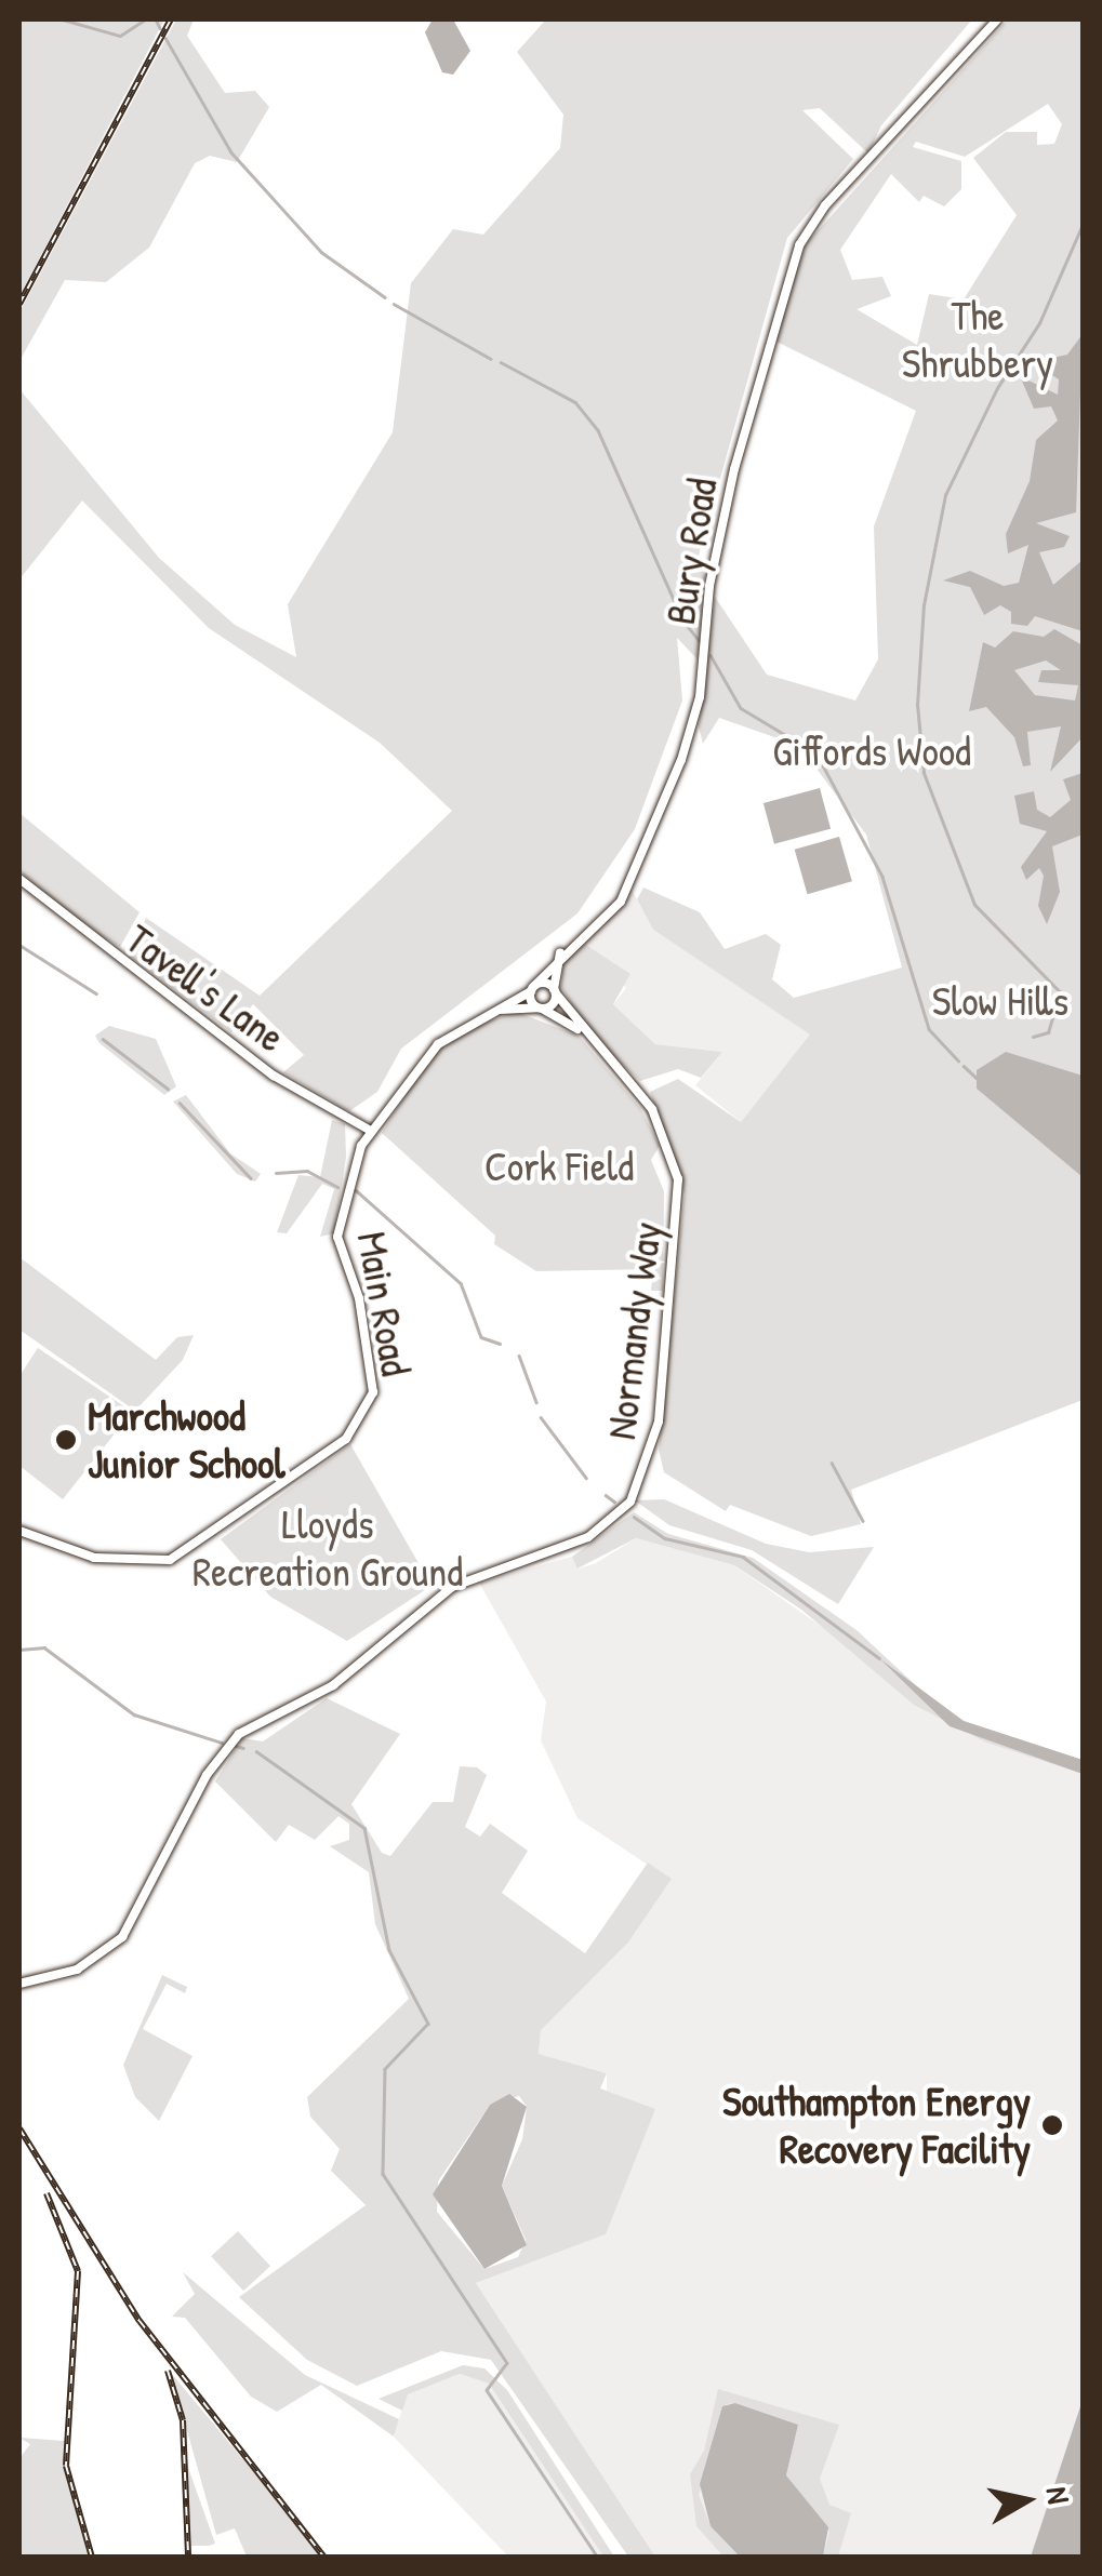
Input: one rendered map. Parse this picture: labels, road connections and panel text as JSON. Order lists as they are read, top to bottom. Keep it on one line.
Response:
{"streets":{"street":["Bury Road","Tavell's Lane","Main Road","Normandy Way"]},"crossings":[["Bury Road","Tavell's Lane"],["Bury Road","Main Road"],["Tavell's Lane","Main Road"]],"parks":["The Shrubbery","Giffords Wood","Slow Hills","Cork Field","Lloyds Recreation Ground"],"places":["Marchwood Junior School","Southampton Energy Recovery Facility"],"north":"right"}
